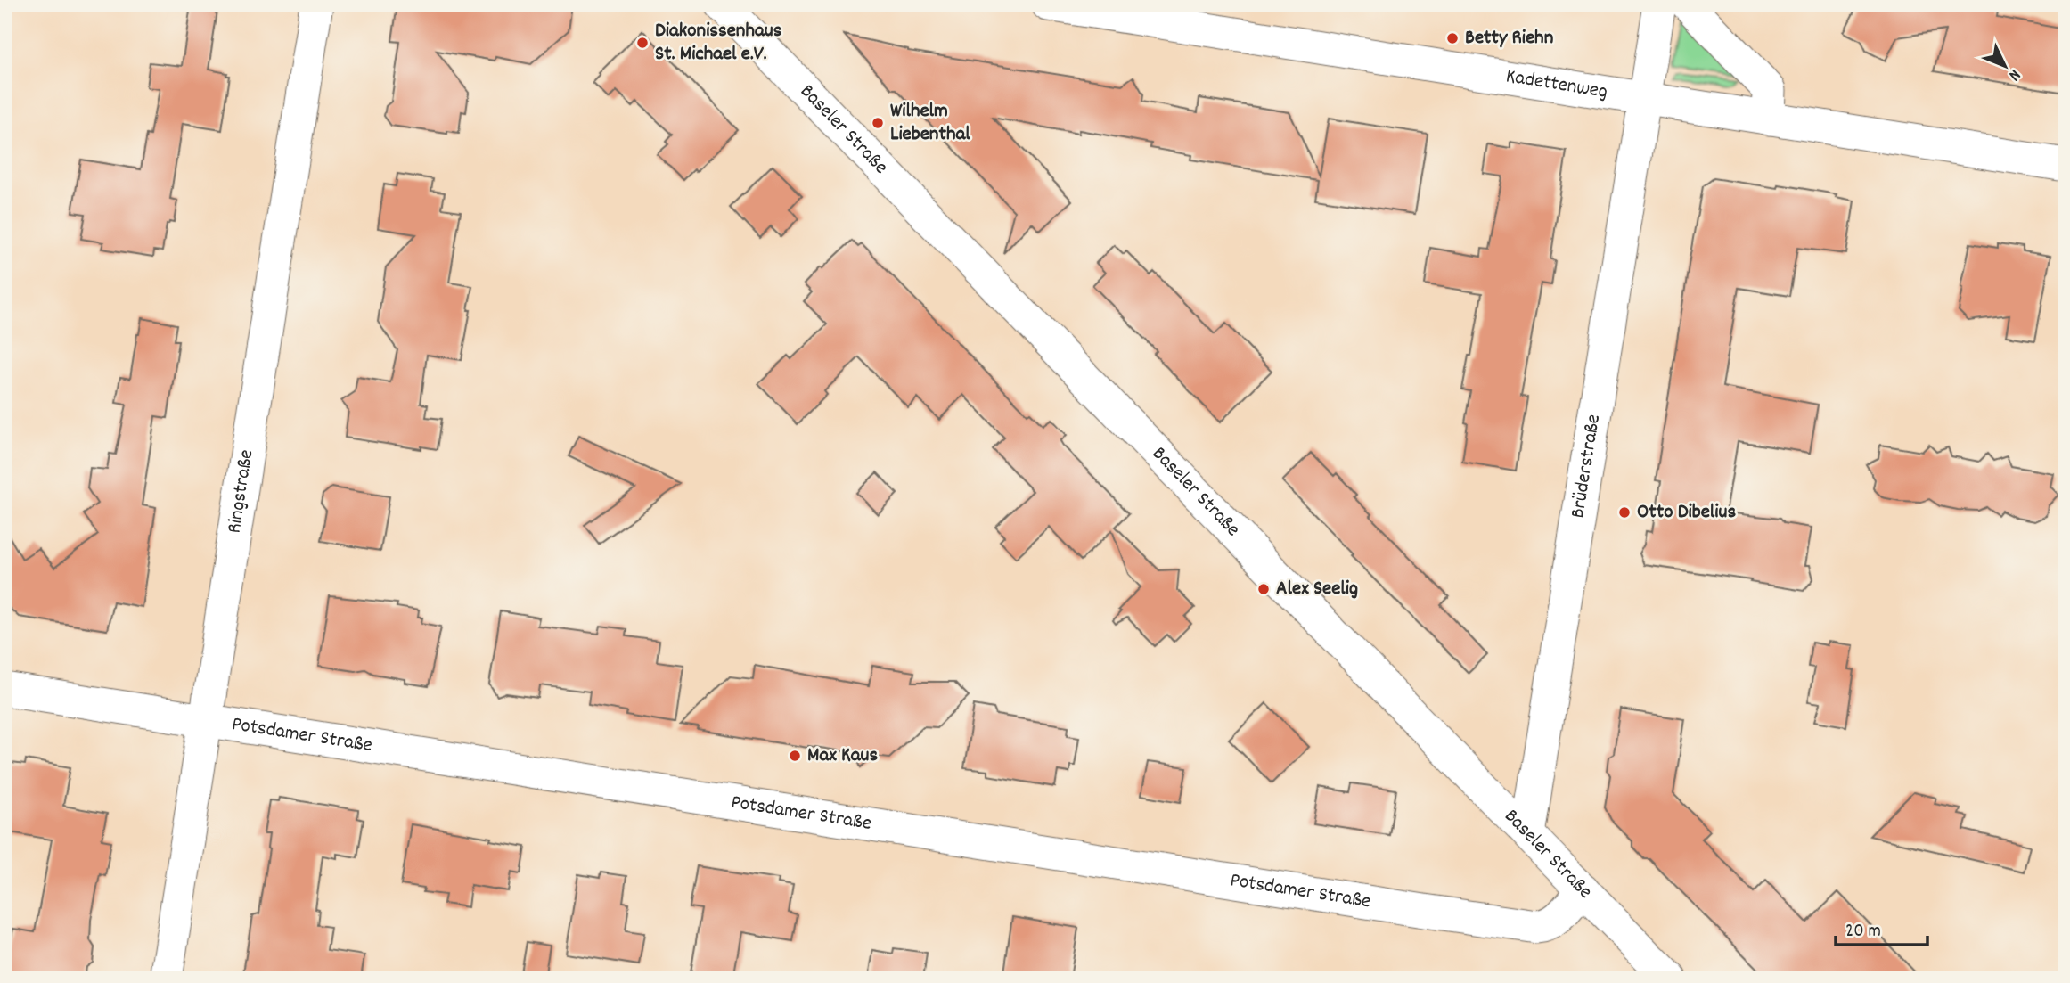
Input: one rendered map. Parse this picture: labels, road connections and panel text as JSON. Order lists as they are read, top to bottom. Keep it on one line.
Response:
{"streets":{"street":["Kadettenweg","Baseler Straße","Brüderstraße","Ringstraße","Potsdamer Straße"]},"crossings":[["Kadettenweg","Brüderstraße"],["Baseler Straße","Brüderstraße"],["Baseler Straße","Potsdamer Straße"],["Ringstraße","Potsdamer Straße"]],"places":["Betty Riehn","Diakonissenhaus St. Michael e.V.","Wilhelm Liebenthal","Otto Dibelius","Alex Seelig","Max Kaus"],"scale_bar":"20 m","north":"bottom right"}
